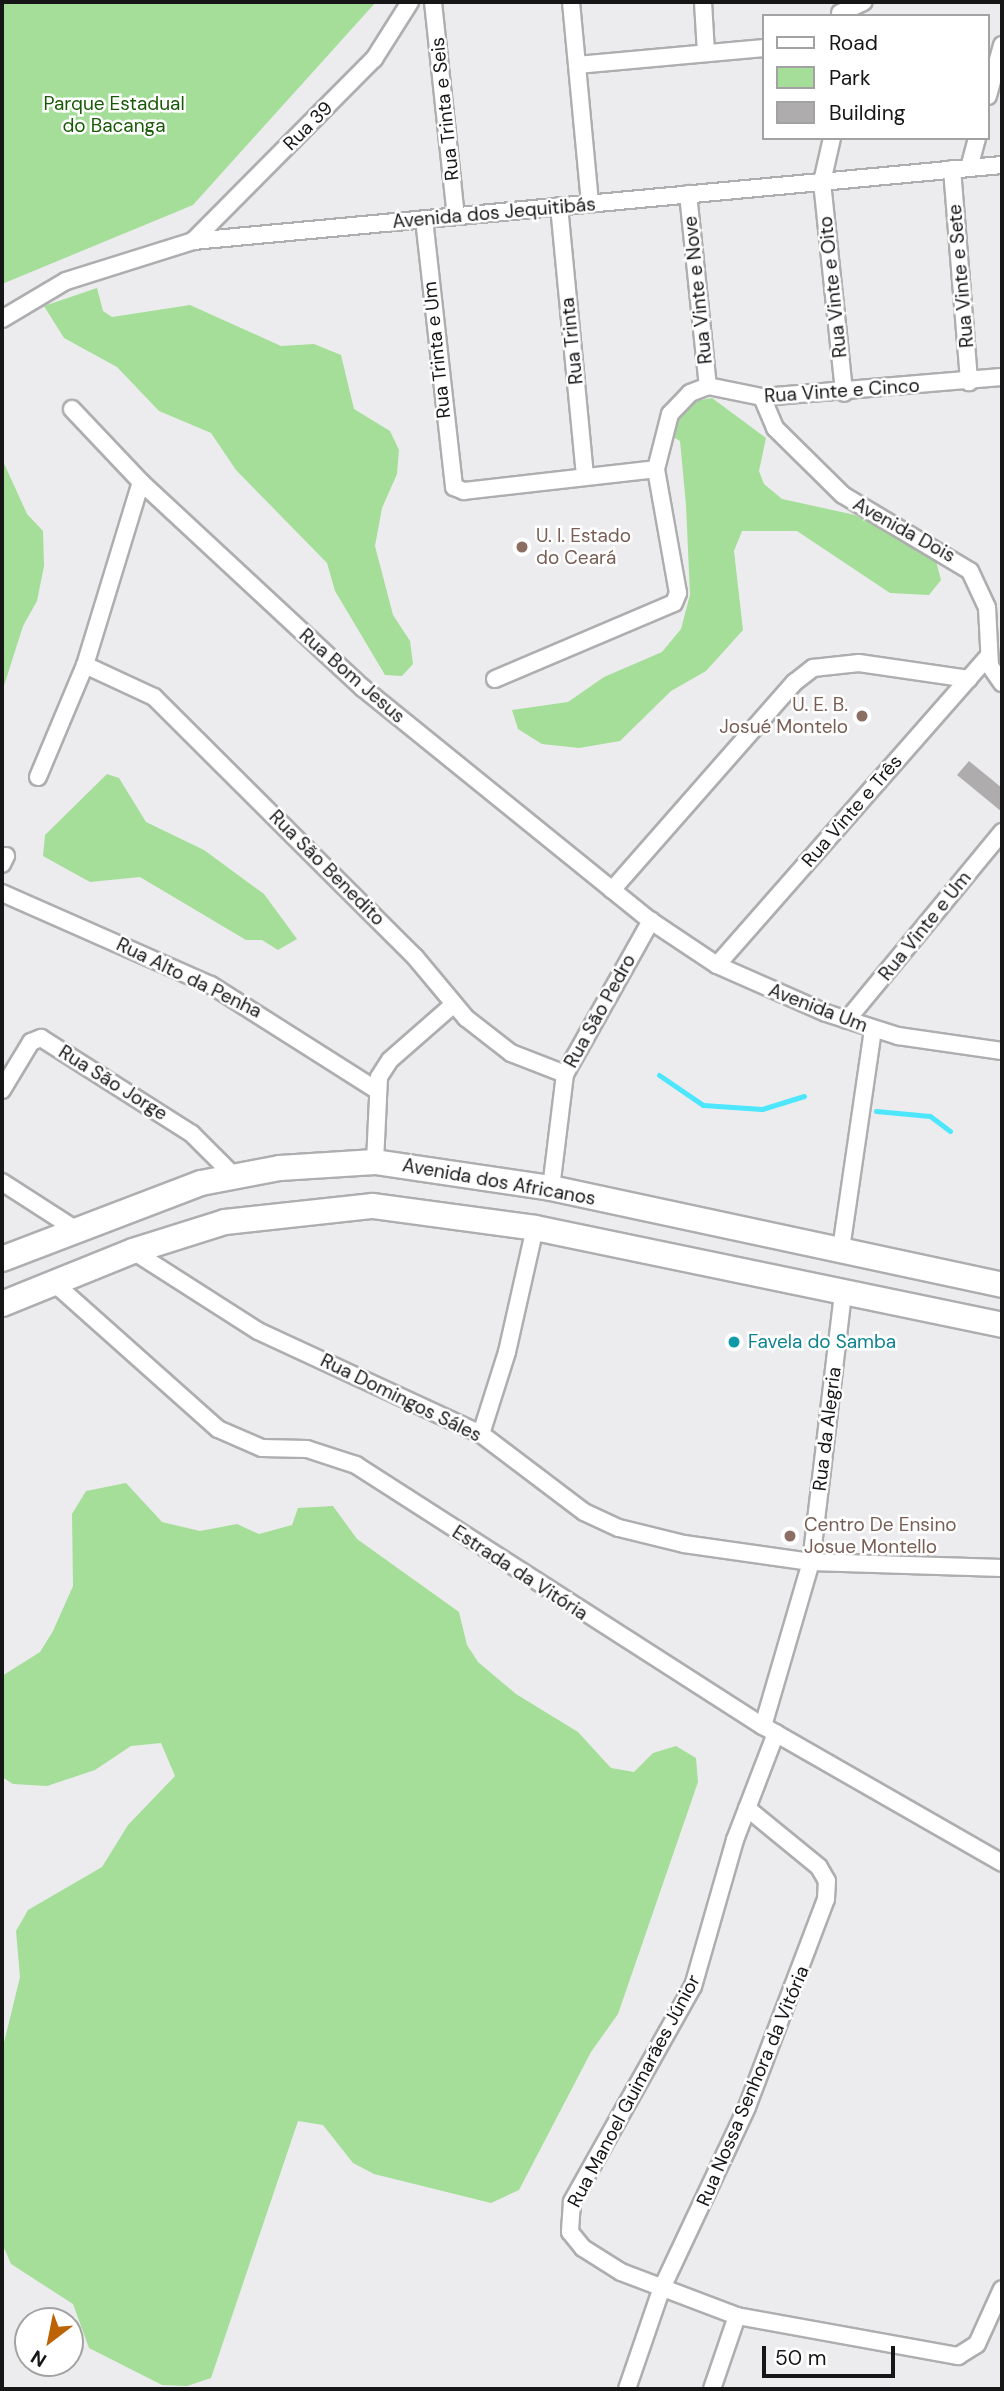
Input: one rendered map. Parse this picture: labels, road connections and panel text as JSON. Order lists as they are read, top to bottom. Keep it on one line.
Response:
{"streets":{"main road":["Avenida dos Africanos"],"street":["Rua Trinta e Seis","Rua 39","Avenida dos Jequitibás","Rua Vinte e Sete","Rua Vinte e Oito","Rua Vinte e Nove","Rua Trinta","Rua Trinta e Um","Rua Vinte e Cinco","Avenida Dois","Rua Bom Jesus","Rua Vinte e Três","Rua São Benedito","Rua Vinte e Um","Rua Alto da Penha","Avenida Um","Rua São Pedro","Rua São Jorge","Rua Domingos Sáles","Rua da Alegria","Estrada da Vitória","Rua Nossa Senhora da Vitória","Rua Manoel Guimarães Júnior"]},"crossings":[["Rua Trinta e Seis","Avenida dos Jequitibás"],["Rua 39","Avenida dos Jequitibás"],["Avenida dos Jequitibás","Rua Vinte e Sete"],["Avenida dos Jequitibás","Rua Vinte e Oito"],["Avenida dos Jequitibás","Rua Vinte e Nove"],["Avenida dos Jequitibás","Rua Trinta"],["Avenida dos Jequitibás","Rua Trinta e Um"],["Rua Vinte e Sete","Rua Vinte e Cinco"],["Rua Vinte e Oito","Rua Vinte e Cinco"],["Rua Vinte e Nove","Rua Vinte e Cinco"],["Rua Trinta","Rua Trinta e Um"],["Rua Vinte e Cinco","Avenida Dois"],["Avenida Dois","Rua Vinte e Três"],["Rua Bom Jesus","Avenida Um"],["Rua Bom Jesus","Rua São Pedro"],["Rua Vinte e Três","Avenida Um"],["Rua São Benedito","Rua São Pedro"],["Rua Vinte e Um","Avenida Um"],["Avenida Um","Rua São Pedro"],["Rua São Pedro","Avenida dos Africanos"],["Rua São Jorge","Avenida dos Africanos"],["Avenida dos Africanos","Rua Domingos Sáles"],["Avenida dos Africanos","Rua da Alegria"],["Avenida dos Africanos","Estrada da Vitória"],["Rua Domingos Sáles","Rua da Alegria"],["Rua da Alegria","Estrada da Vitória"],["Rua da Alegria","Rua Manoel Guimarães Júnior"],["Estrada da Vitória","Rua Manoel Guimarães Júnior"],["Rua Nossa Senhora da Vitória","Rua Manoel Guimarães Júnior"]],"parks":["Parque Estadual do Bacanga"],"places":["U. I. Estado do Ceará","U. E. B. Josué Montelo","Favela do Samba","Centro De Ensino Josue Montello"],"legend":["Road","Park","Building"],"scale_bar":"50 m","north":"bottom left"}
